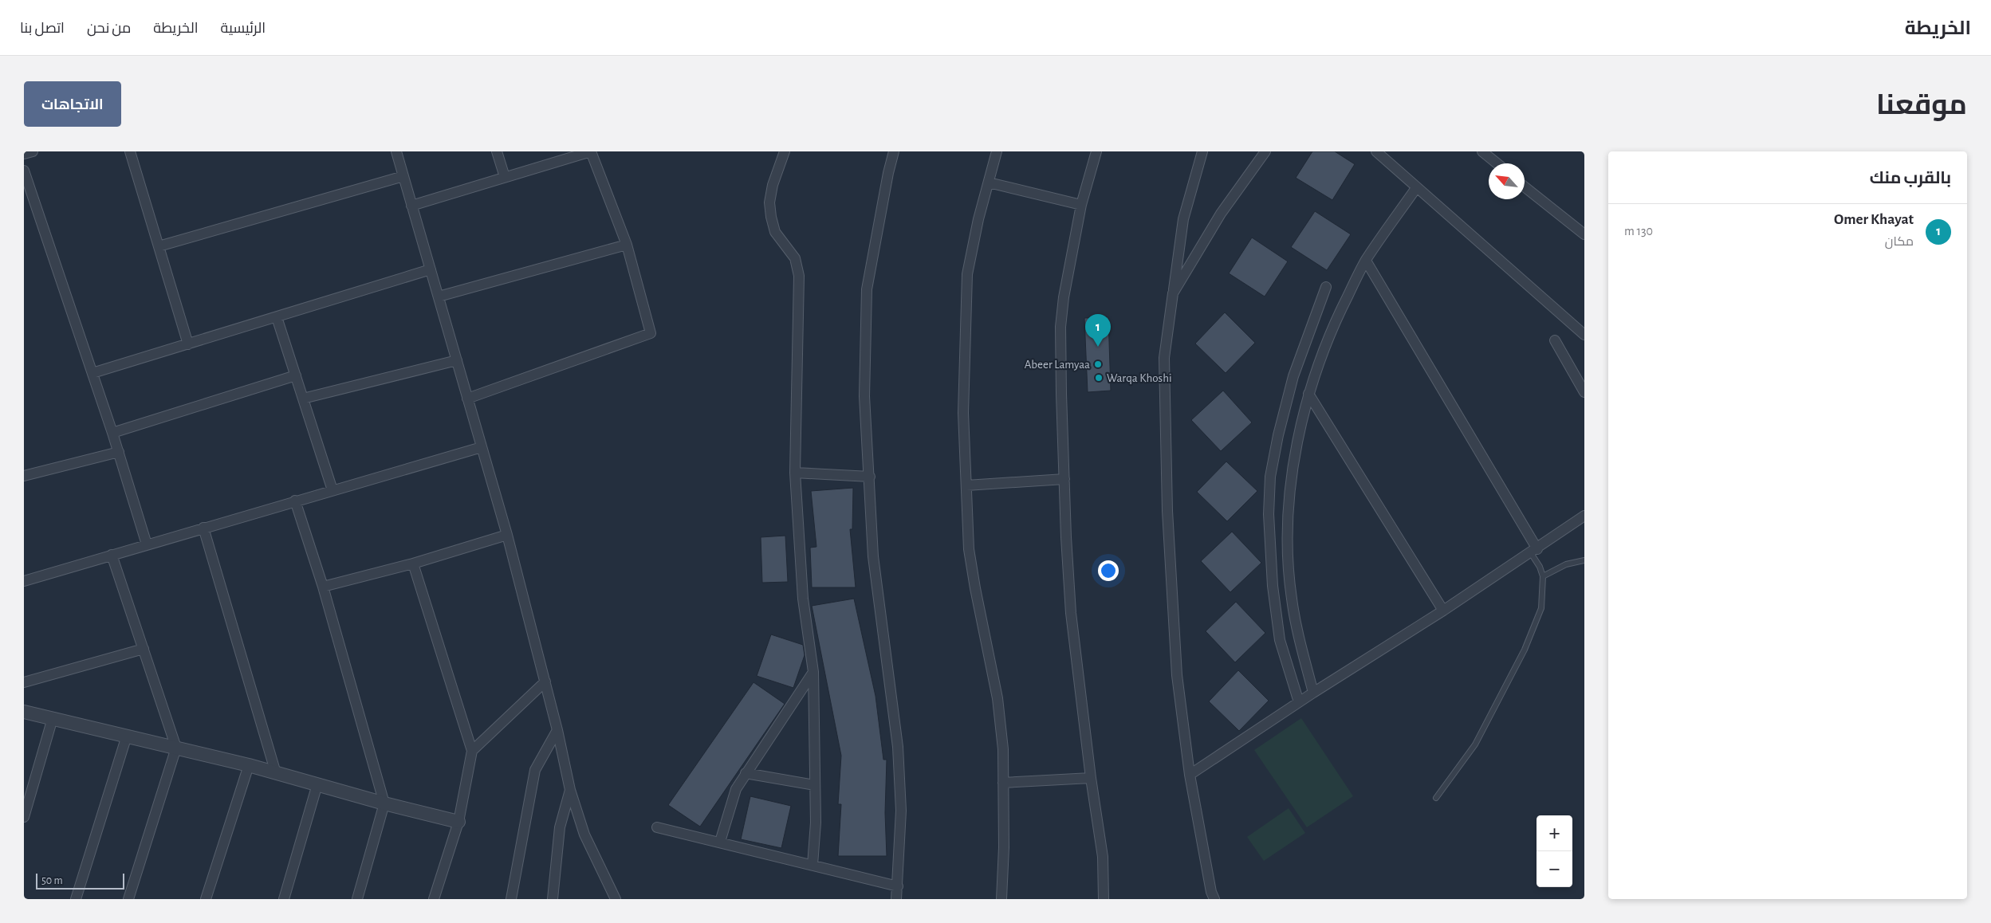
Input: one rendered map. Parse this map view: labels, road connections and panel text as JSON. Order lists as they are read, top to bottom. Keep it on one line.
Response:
{"places":["Abeer Lamyaa","Warqa Khoshi"],"scale_bar":"50 m","north":"top left","page":{"header":"الخريطة","nav":["الرئيسية","الخريطة","من نحن","اتصل بنا"],"title":"موقعنا","buttons":"الاتجاهات","heading":"بالقرب منك","list":[{"mark":"1","name":"Omer Khayat","note":"مكان","value":"130 m"}],"pins":"1","map_buttons":["+","−"],"scale":"50 m"}}
